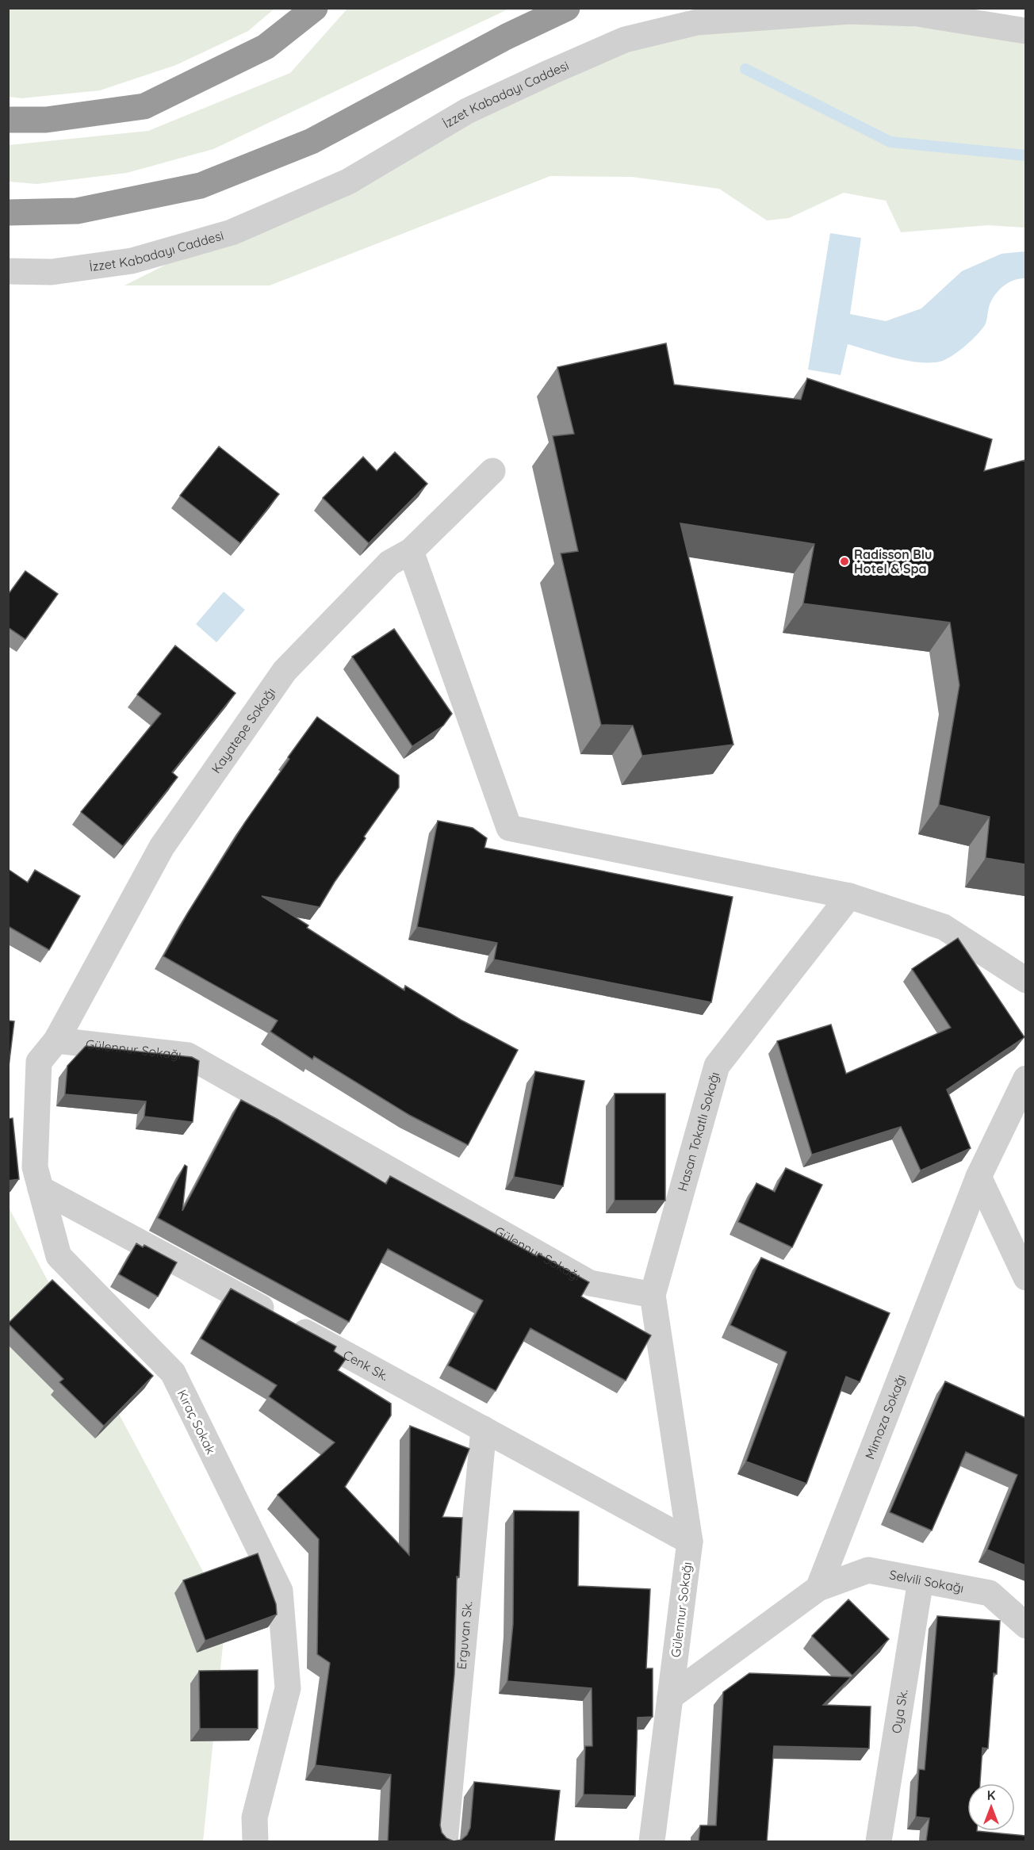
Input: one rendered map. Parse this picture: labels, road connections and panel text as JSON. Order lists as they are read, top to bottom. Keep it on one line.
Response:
{"streets":{"street":["İzzet Kabadayı Caddesi","Kayatepe Sokağı","Gülennur Sokağı","Hasan Tokatlı Sokağı","Cenk Sk.","Mimoza Sokağı","Kıraç Sokak","Selvili Sokağı","Erguvan Sk.","Oya Sk."]},"crossings":[["Kayatepe Sokağı","Gülennur Sokağı"],["Kayatepe Sokağı","Kıraç Sokak"],["Gülennur Sokağı","Hasan Tokatlı Sokağı"],["Gülennur Sokağı","Cenk Sk."],["Gülennur Sokağı","Kıraç Sokak"],["Cenk Sk.","Kıraç Sokak"],["Cenk Sk.","Erguvan Sk."],["Mimoza Sokağı","Selvili Sokağı"],["Selvili Sokağı","Oya Sk."]],"places":["Radisson Blu Hotel & Spa"],"north":"top"}
